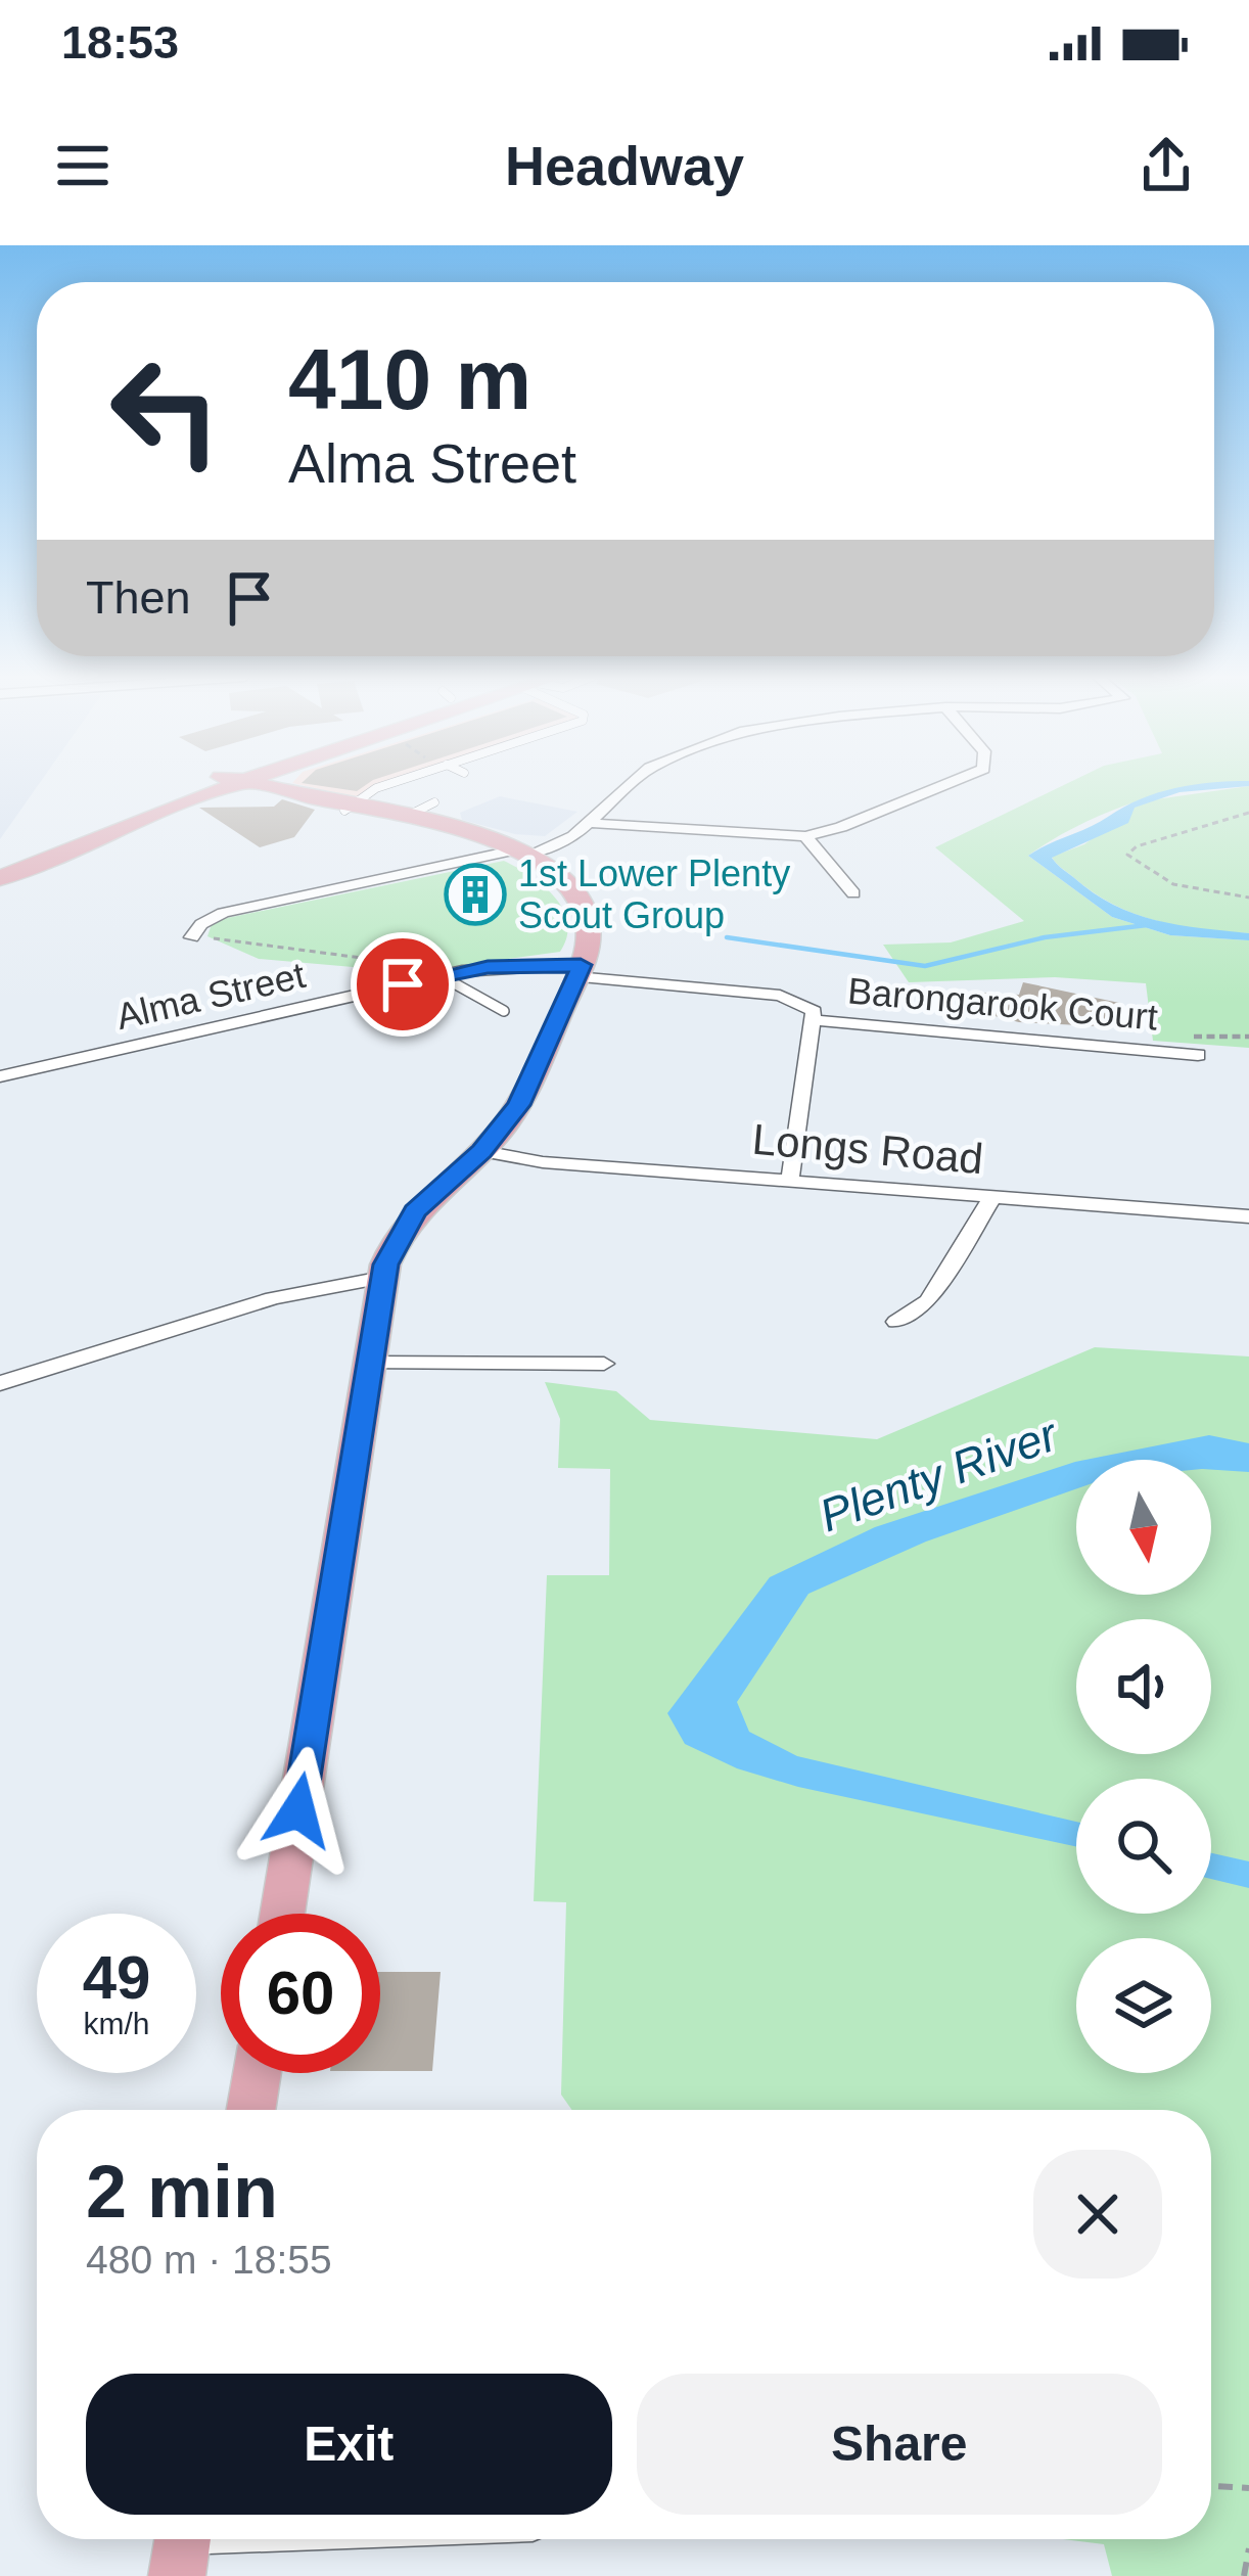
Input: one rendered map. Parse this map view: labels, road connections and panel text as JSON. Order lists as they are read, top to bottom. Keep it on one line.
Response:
{"streets":{"street":["Alma Street","Barongarook Court","Longs Road"]},"crossings":[["Alma Street","Barongarook Court"]],"water":["Plenty River"],"places":{"building":["1st Lower Plenty Scout Group"]},"north":"bottom","page":{"status":"18:53","header":"Headway","turn":["410 m","Alma Street"],"then":"Then","speed":"49 km/h","limit":"60","heading":["2 min","480 m · 18:55"],"buttons":["Exit","Share"]}}
